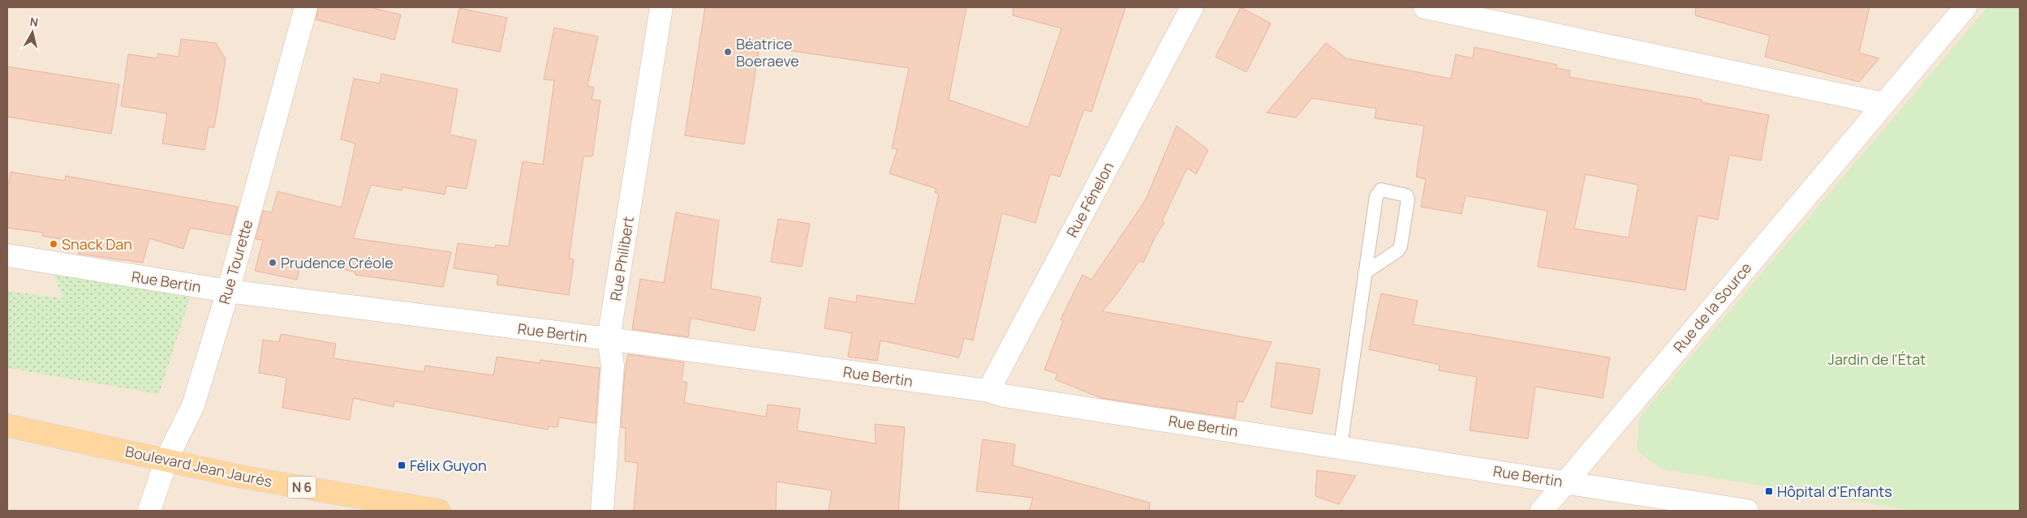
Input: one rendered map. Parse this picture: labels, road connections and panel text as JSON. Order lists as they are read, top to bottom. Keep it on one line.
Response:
{"streets":{"main road":["Boulevard Jean Jaurès","N 6"],"street":["Rue Fénelon","Rue Philibert","Rue Tourette","Rue Bertin","Rue de la Source"]},"crossings":[["Rue Fénelon","Rue Bertin"],["Rue Philibert","Rue Bertin"],["Rue Tourette","Rue Bertin"],["Rue Tourette","Boulevard Jean Jaurès"],["Rue Bertin","Rue de la Source"]],"parks":["Jardin de l'État"],"places":{"other":["Béatrice Boeraeve","Snack Dan","Prudence Créole"],"transit":["Félix Guyon","Hôpital d'Enfants"]},"north":"top"}
